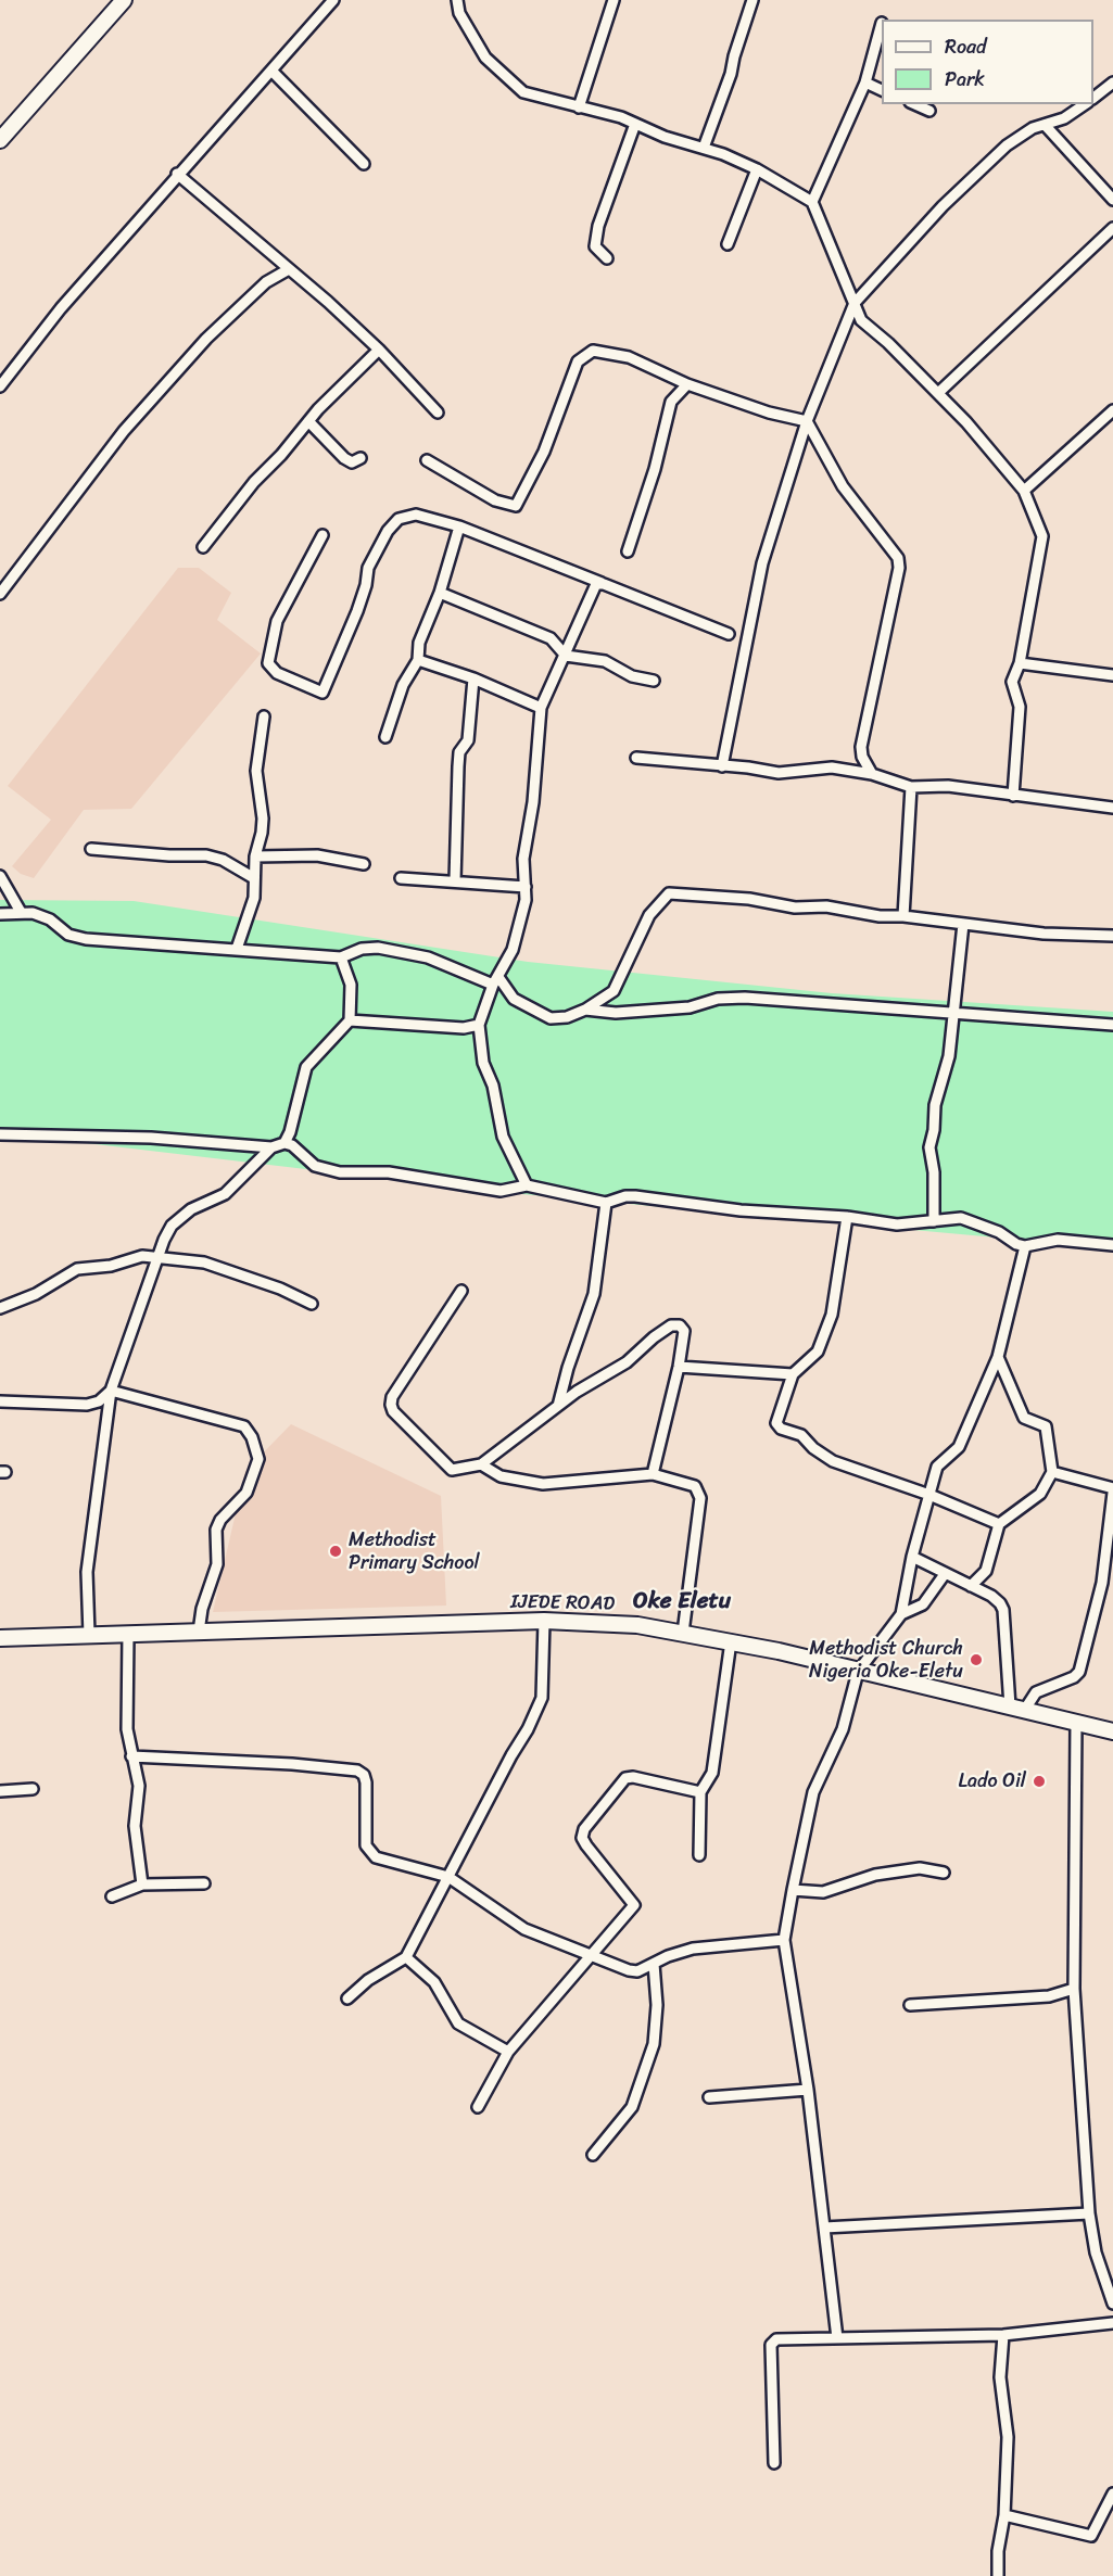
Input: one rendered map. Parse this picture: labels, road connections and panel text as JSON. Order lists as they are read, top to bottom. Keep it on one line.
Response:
{"streets":{"main road":["IJEDE ROAD"]},"districts":["Oke Eletu"],"places":["Methodist Primary School","Methodist Church Nigeria Oke-Eletu","Lado Oil"],"legend":["Road","Park"]}
